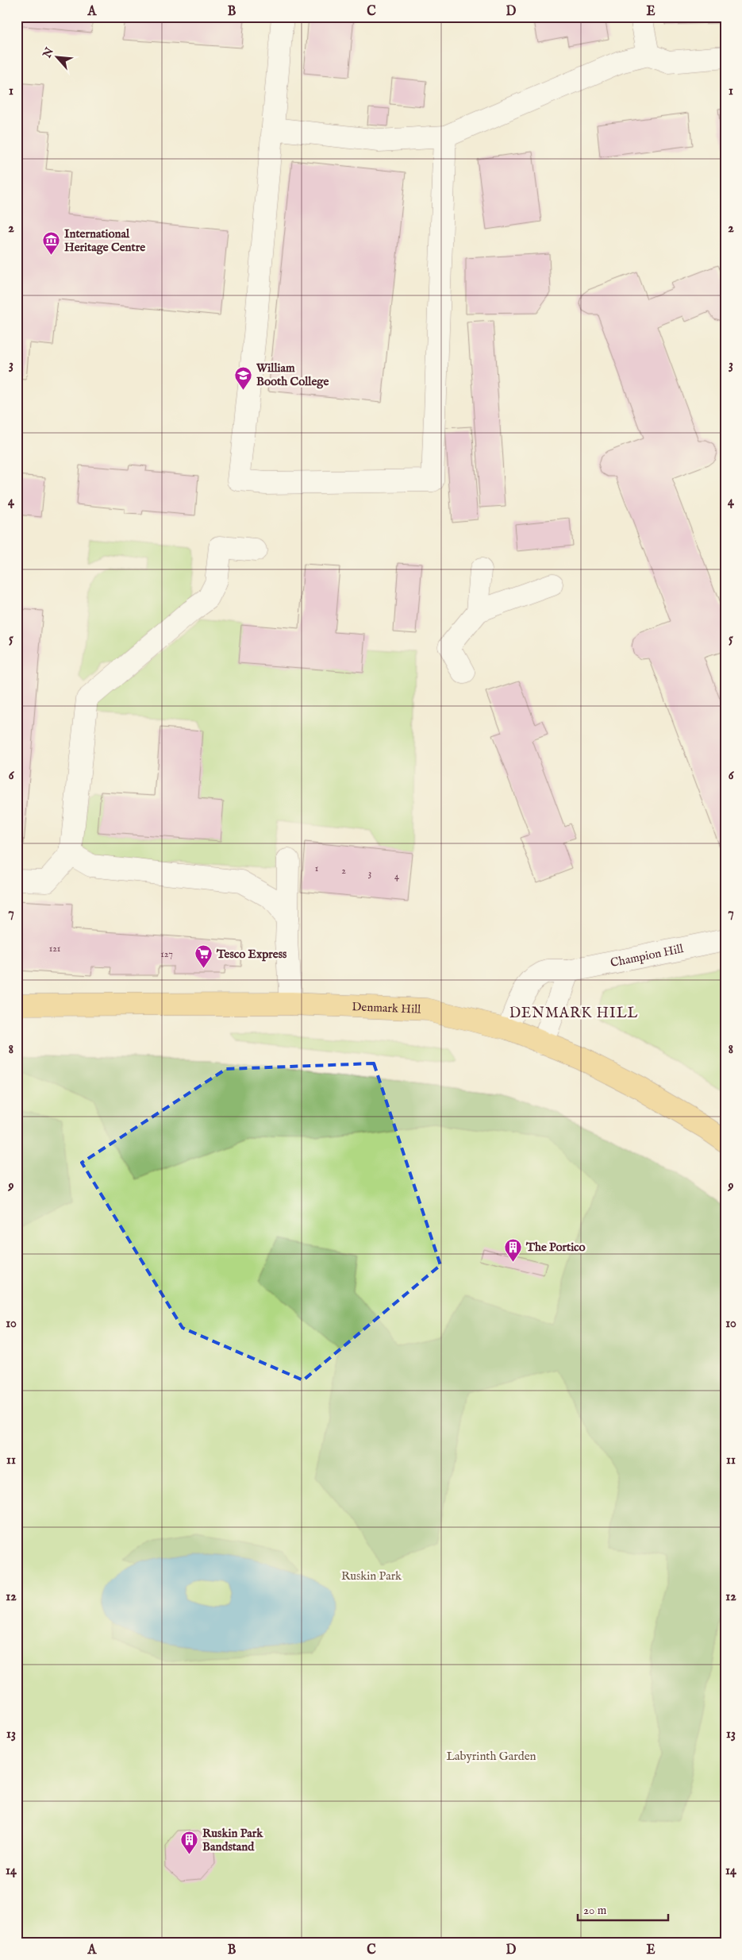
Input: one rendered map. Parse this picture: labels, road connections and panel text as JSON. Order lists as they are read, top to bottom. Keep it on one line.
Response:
{"streets":{"main road":["Denmark Hill"],"street":["Champion Hill"]},"crossings":[["Champion Hill","Denmark Hill"]],"districts":["DENMARK HILL"],"parks":["Ruskin Park","Labyrinth Garden"],"places":{"museum":["International Heritage Centre"],"school or university":["William Booth College"],"supermarket":["Tesco Express"],"building":["The Portico","Ruskin Park Bandstand"]},"house_numbers":["1","2","3","4","121","127"],"scale_bar":"20 m","north":"top left","grid":{"columns":["A","B","C","D","E"],"rows":["1","2","3","4","5","6","7","8","9","10","11","12","13","14"]}}
